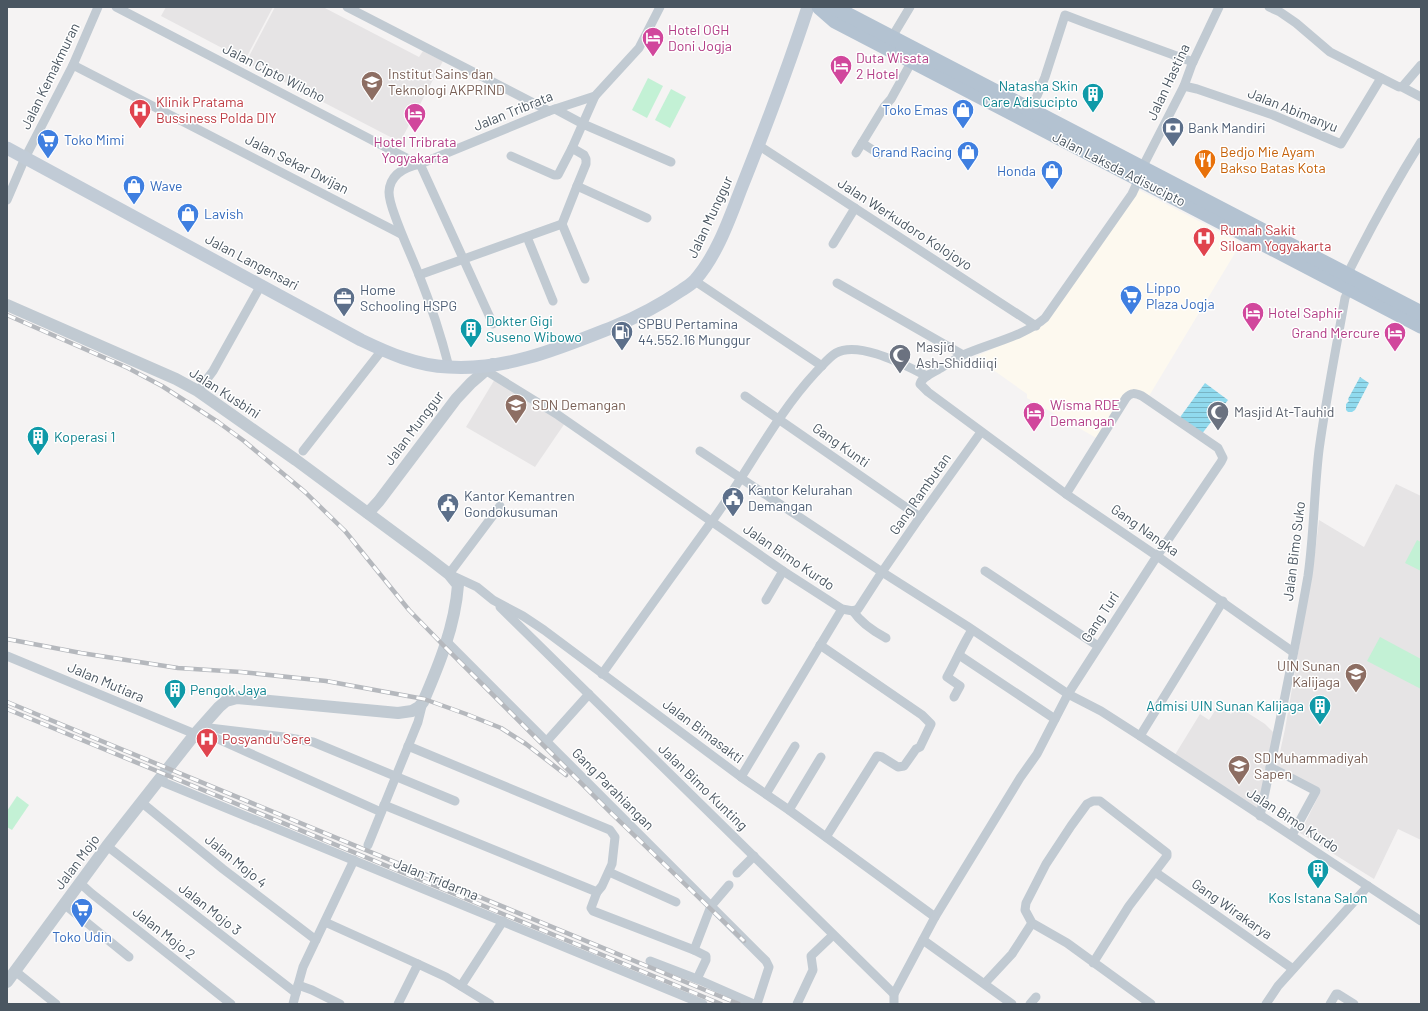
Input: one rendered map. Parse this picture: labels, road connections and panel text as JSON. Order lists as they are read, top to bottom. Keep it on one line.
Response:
{"streets":{"main road":["Jalan Laksda Adisucipto","Jalan Munggur","Jalan Langensari"],"street":["Jalan Cipto Wiloho","Jalan Kemakmuran","Jalan Hastina","Jalan Abimanyu","Jalan Tribrata","Jalan Sekar Dwijan","Jalan Werkudoro Kolojoyo","Jalan Kusbini","Gang Kunti","Gang Rambutan","Gang Nangka","Jalan Bimo Suko","Jalan Bimo Kurdo","Gang Turi","Jalan Mutiara","Jalan Bimasakti","Jalan Bimo Kunting","Gang Parahiangan","Jalan Mojo 4","Jalan Mojo","Jalan Tridarma","Jalan Mojo 3","Gang Wirakarya","Jalan Mojo 2"]},"crossings":[["Jalan Cipto Wiloho","Jalan Tribrata"],["Jalan Kemakmuran","Jalan Sekar Dwijan"],["Jalan Kemakmuran","Jalan Langensari"],["Jalan Hastina","Jalan Abimanyu"],["Jalan Hastina","Jalan Laksda Adisucipto"],["Jalan Hastina","Jalan Werkudoro Kolojoyo"],["Jalan Tribrata","Jalan Sekar Dwijan"],["Jalan Tribrata","Jalan Langensari"],["Jalan Laksda Adisucipto","Jalan Bimo Suko"],["Jalan Munggur","Jalan Werkudoro Kolojoyo"],["Jalan Munggur","Jalan Langensari"],["Jalan Munggur","Jalan Kusbini"],["Jalan Munggur","Jalan Bimo Kurdo"],["Jalan Langensari","Jalan Bimo Kurdo"],["Gang Kunti","Gang Rambutan"],["Gang Rambutan","Gang Nangka"],["Gang Rambutan","Jalan Bimo Kurdo"],["Gang Nangka","Jalan Bimo Suko"],["Gang Nangka","Gang Turi"],["Jalan Bimo Suko","Jalan Bimo Kurdo"],["Jalan Bimo Kurdo","Gang Turi"],["Jalan Mutiara","Jalan Mojo"],["Jalan Bimasakti","Jalan Bimo Kunting"],["Jalan Mojo 4","Jalan Mojo"],["Jalan Mojo","Jalan Tridarma"],["Jalan Mojo","Jalan Mojo 3"],["Jalan Mojo","Jalan Mojo 2"]],"places":{"hotel":["Hotel OGH Doni Jogja","Duta Wisata 2 Hotel","Hotel Tribrata Yogyakarta","Hotel Saphir","Grand Mercure","Wisma RDE Demangan"],"school or university":["Institut Sains dan Teknologi AKPRIND","SDN Demangan","UIN Sunan Kalijaga","SD Muhammadiyah Sapen"],"building":["Natasha Skin Care Adisucipto","Dokter Gigi Suseno Wibowo","Koperasi 1","Pengok Jaya","Admisi UIN Sunan Kalijaga","Kos Istana Salon"],"hospital":["Klinik Pratama Bussiness Polda DIY","Rumah Sakit Siloam Yogyakarta","Posyandu Sere"],"shop":["Toko Emas","Grand Racing","Honda","Wave","Lavish"],"bank":["Bank Mandiri"],"supermarket":["Toko Mimi","Lippo Plaza Jogja","Toko Udin"],"restaurant":["Bedjo Mie Ayam Bakso Batas Kota"],"office":["Home Schooling HSPG"],"fuel station":["SPBU Pertamina 44.552.16 Munggur"],"mosque":["Masjid Ash-Shiddiiqi","Masjid At-Tauhid"],"public building":["Kantor Kelurahan Demangan","Kantor Kemantren Gondokusuman"]}}
